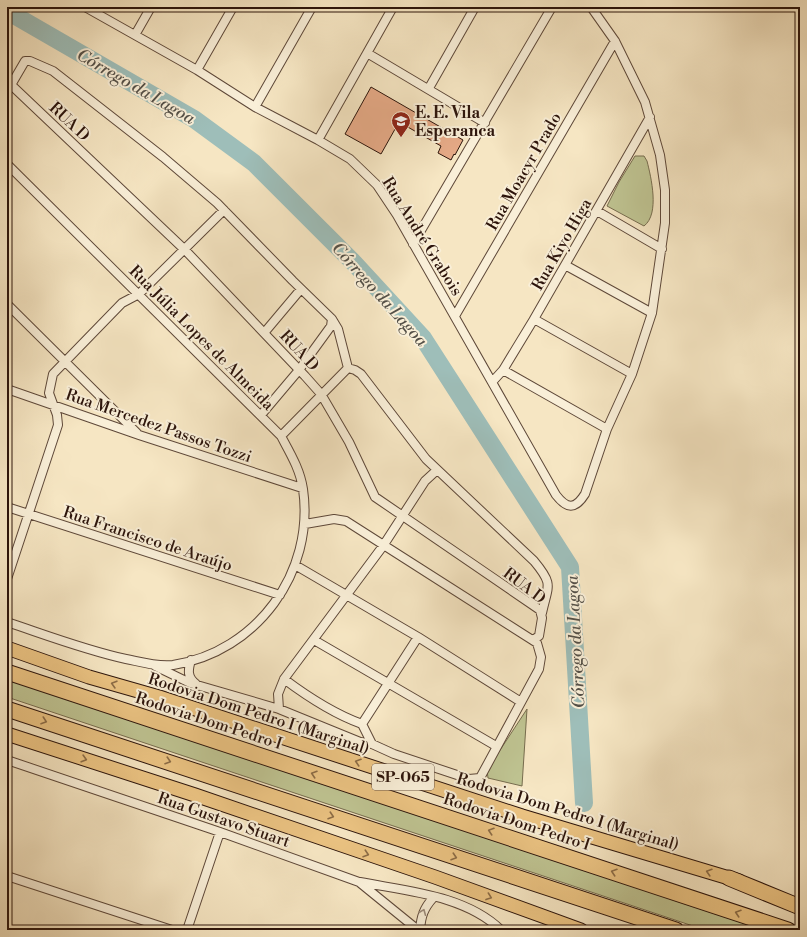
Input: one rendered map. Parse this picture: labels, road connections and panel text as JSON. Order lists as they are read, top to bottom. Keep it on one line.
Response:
{"streets":{"highway":["Rodovia Dom Pedro I (Marginal)","Rodovia Dom Pedro I","SP-065"],"street":["RUA D","Rua Moacyr Prado","Rua André Grabois","Rua Kiyo Higa","Rua Júlia Lopes de Almeida","Rua Mercedez Passos Tozzi","Rua Francisco de Araújo","Rua Gustavo Stuart"]},"crossings":[["Rua Moacyr Prado","Rua André Grabois"],["Rua André Grabois","Rua Kiyo Higa"],["Rua Júlia Lopes de Almeida","Rua Mercedez Passos Tozzi"],["Rua Júlia Lopes de Almeida","Rua Francisco de Araújo"]],"water":["Córrego da Lagoa"],"places":{"school or university":["E. E. Vila Esperanca"]}}
